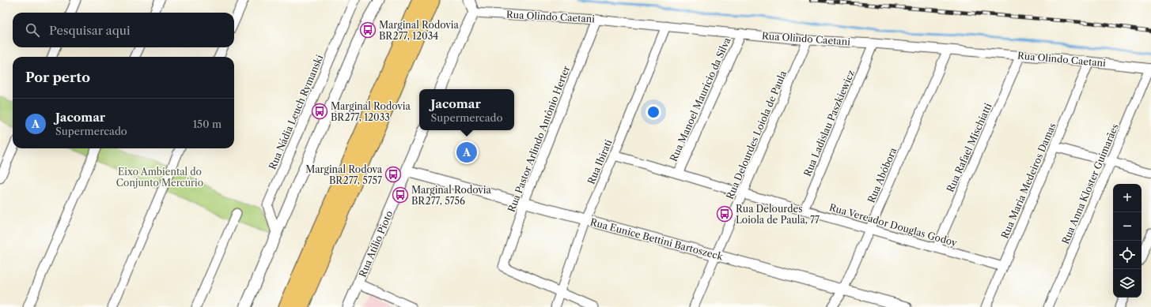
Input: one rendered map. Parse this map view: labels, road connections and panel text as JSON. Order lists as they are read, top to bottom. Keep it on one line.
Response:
{"streets":{"street":["Rua Olindo Caetani","Rua Manoel Maurício da Silva","Rua Nádia Leuch Rymanski","Rua Ladislau Paszkiewicz","Rua Delourdes Loiola de Paula","Rua Pastor Arlindo Antônio Herter","Rua Rafael Mischiatti","Rua Ibirati","Rua Abóbora","Rua Maria Medeiros Damas","Rua Anna Kloster Guimarães","Rua Vereador Douglas Godoy","Rua Eunice Bettini Bartoszeck","Rua Atílio Pioto"]},"crossings":[["Rua Olindo Caetani","Rua Manoel Maurício da Silva"],["Rua Olindo Caetani","Rua Ladislau Paszkiewicz"],["Rua Olindo Caetani","Rua Delourdes Loiola de Paula"],["Rua Olindo Caetani","Rua Pastor Arlindo Antônio Herter"],["Rua Olindo Caetani","Rua Rafael Mischiatti"],["Rua Olindo Caetani","Rua Ibirati"],["Rua Olindo Caetani","Rua Abóbora"],["Rua Olindo Caetani","Rua Maria Medeiros Damas"],["Rua Olindo Caetani","Rua Anna Kloster Guimarães"],["Rua Manoel Maurício da Silva","Rua Vereador Douglas Godoy"],["Rua Ladislau Paszkiewicz","Rua Vereador Douglas Godoy"],["Rua Delourdes Loiola de Paula","Rua Vereador Douglas Godoy"],["Rua Delourdes Loiola de Paula","Rua Eunice Bettini Bartoszeck"],["Rua Pastor Arlindo Antônio Herter","Rua Ibirati"],["Rua Pastor Arlindo Antônio Herter","Rua Eunice Bettini Bartoszeck"],["Rua Rafael Mischiatti","Rua Vereador Douglas Godoy"],["Rua Ibirati","Rua Vereador Douglas Godoy"],["Rua Ibirati","Rua Eunice Bettini Bartoszeck"],["Rua Abóbora","Rua Vereador Douglas Godoy"],["Rua Abóbora","Rua Eunice Bettini Bartoszeck"],["Rua Maria Medeiros Damas","Rua Vereador Douglas Godoy"],["Rua Eunice Bettini Bartoszeck","Rua Atílio Pioto"]],"parks":["Eixo Ambiental do Conjunto Mercúrio"],"places":{"bus stop":["Marginal Rodovia BR277, 12034","Marginal Rodovia BR277, 12033","Marginal Rodova BR277, 5757","Marginal Rodovia BR277, 5756","Rua Delourdes Loiola de Paula, 77"]},"page":{"search":"Pesquisar aqui","heading":"Por perto","popup":["Jacomar","Supermercado"],"list":[{"mark":"A","name":"Jacomar","note":"Supermercado","value":"150 m"}],"pins":"A","map_buttons":["+","−"]}}
